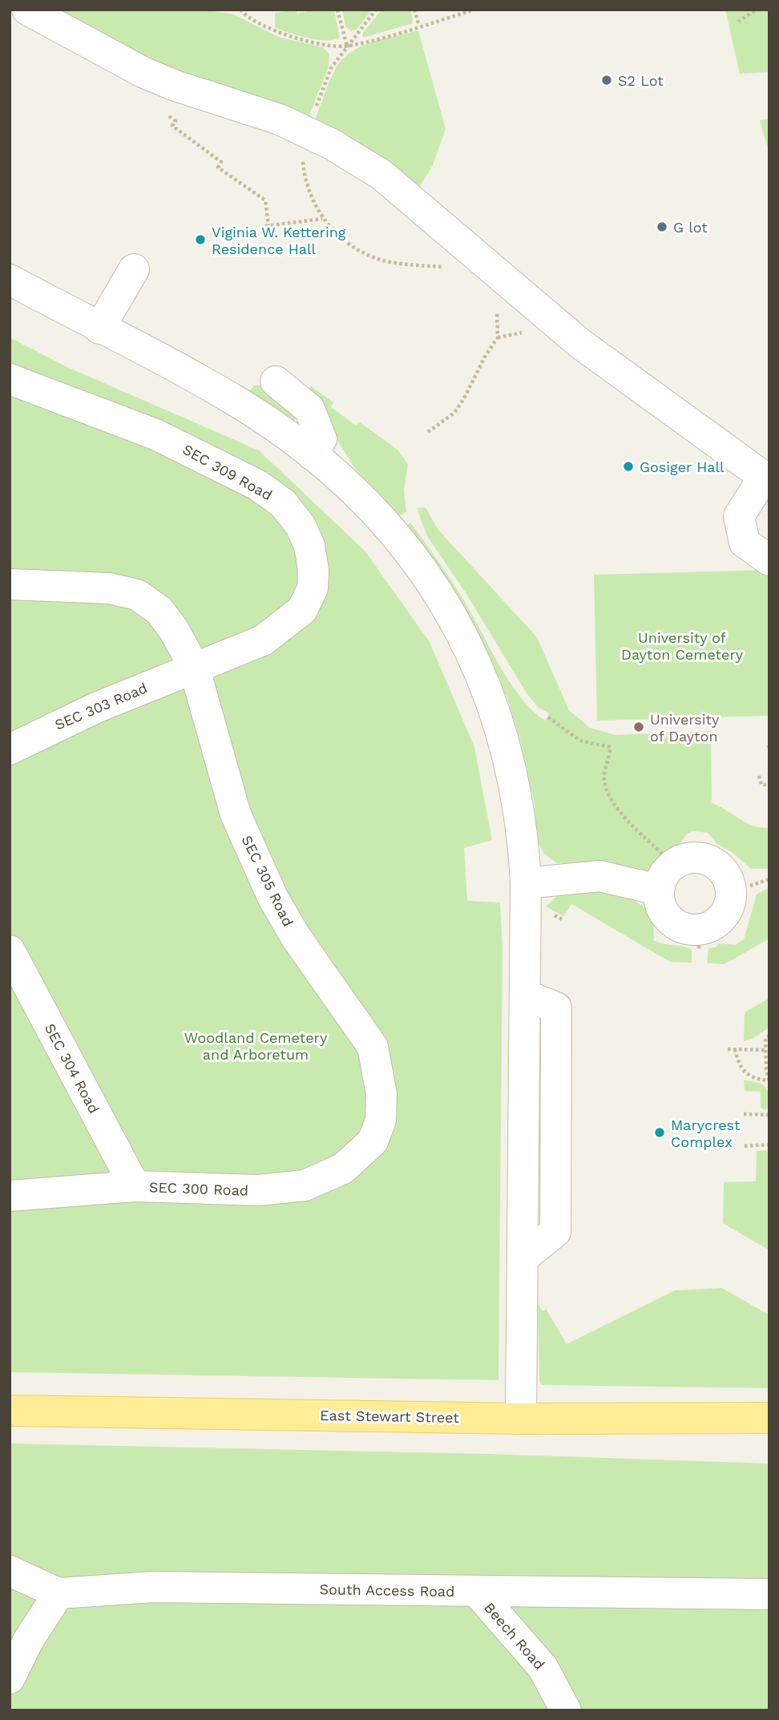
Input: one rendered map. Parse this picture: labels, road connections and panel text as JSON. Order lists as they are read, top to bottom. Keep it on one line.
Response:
{"streets":{"main road":["East Stewart Street"],"street":["SEC 309 Road","SEC 303 Road","SEC 305 Road","SEC 304 Road","SEC 300 Road","South Access Road","Beech Road"]},"crossings":[["SEC 309 Road","SEC 303 Road"],["SEC 309 Road","SEC 305 Road"],["SEC 303 Road","SEC 305 Road"],["SEC 305 Road","SEC 300 Road"],["SEC 304 Road","SEC 300 Road"],["South Access Road","Beech Road"]],"parks":["University of Dayton Cemetery","Woodland Cemetery and Arboretum"],"places":["S2 Lot","G lot","Viginia W. Kettering Residence Hall","Gosiger Hall","University of Dayton","Marycrest Complex"]}
